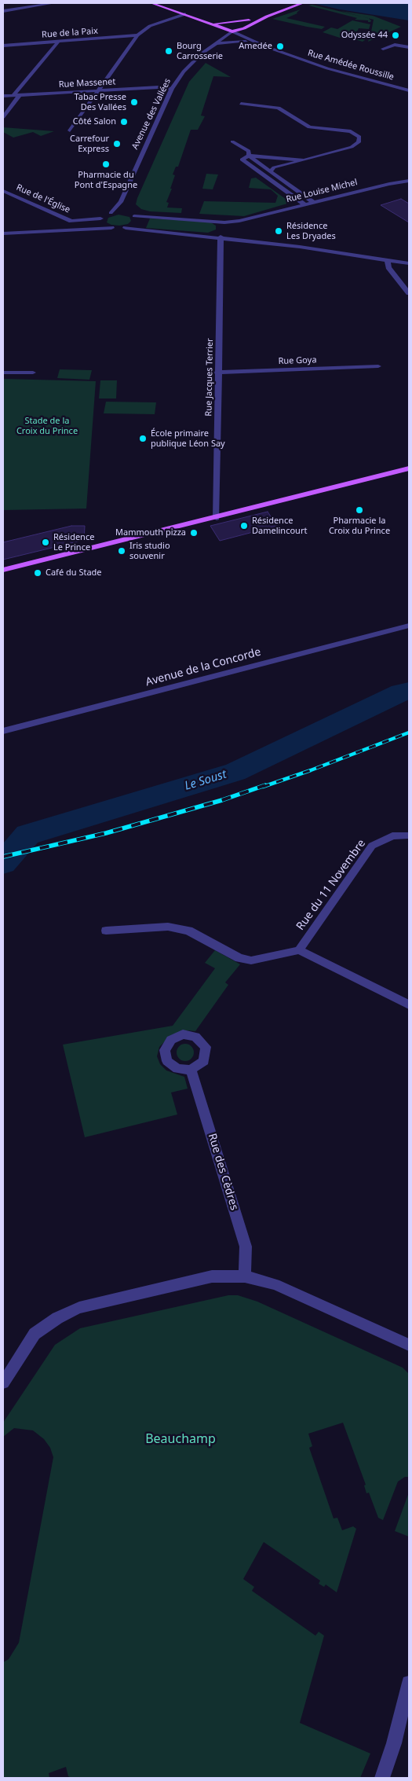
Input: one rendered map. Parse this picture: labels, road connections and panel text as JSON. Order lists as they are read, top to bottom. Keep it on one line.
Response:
{"streets":{"main road":["Avenue des Vallées"],"street":["Rue de la Paix","Rue Amédée Roussille","Rue Massenet","Rue Louise Michel","Rue de l'Église","Rue Goya","Rue Jacques Terrier","Avenue de la Concorde","Rue du 11 Novembre","Rue des Cèdres"]},"crossings":[["Rue Amédée Roussille","Avenue des Vallées"],["Rue Massenet","Avenue des Vallées"],["Rue Goya","Rue Jacques Terrier"]],"water":["Le Soust"],"parks":["Stade de la Croix du Prince","Beauchamp"],"places":["Odyssée 44","Amedée","Bourg Carrosserie","Tabac Presse Des Vallées","Côté Salon","Carrefour Express","Pharmacie du Pont d'Espagne","Résidence Les Dryades","École primaire publique Léon Say","Pharmacie la Croix du Prince","Résidence Damelincourt","Mammouth pizza","Résidence Le Prince","Iris studio souvenir","Café du Stade"]}
